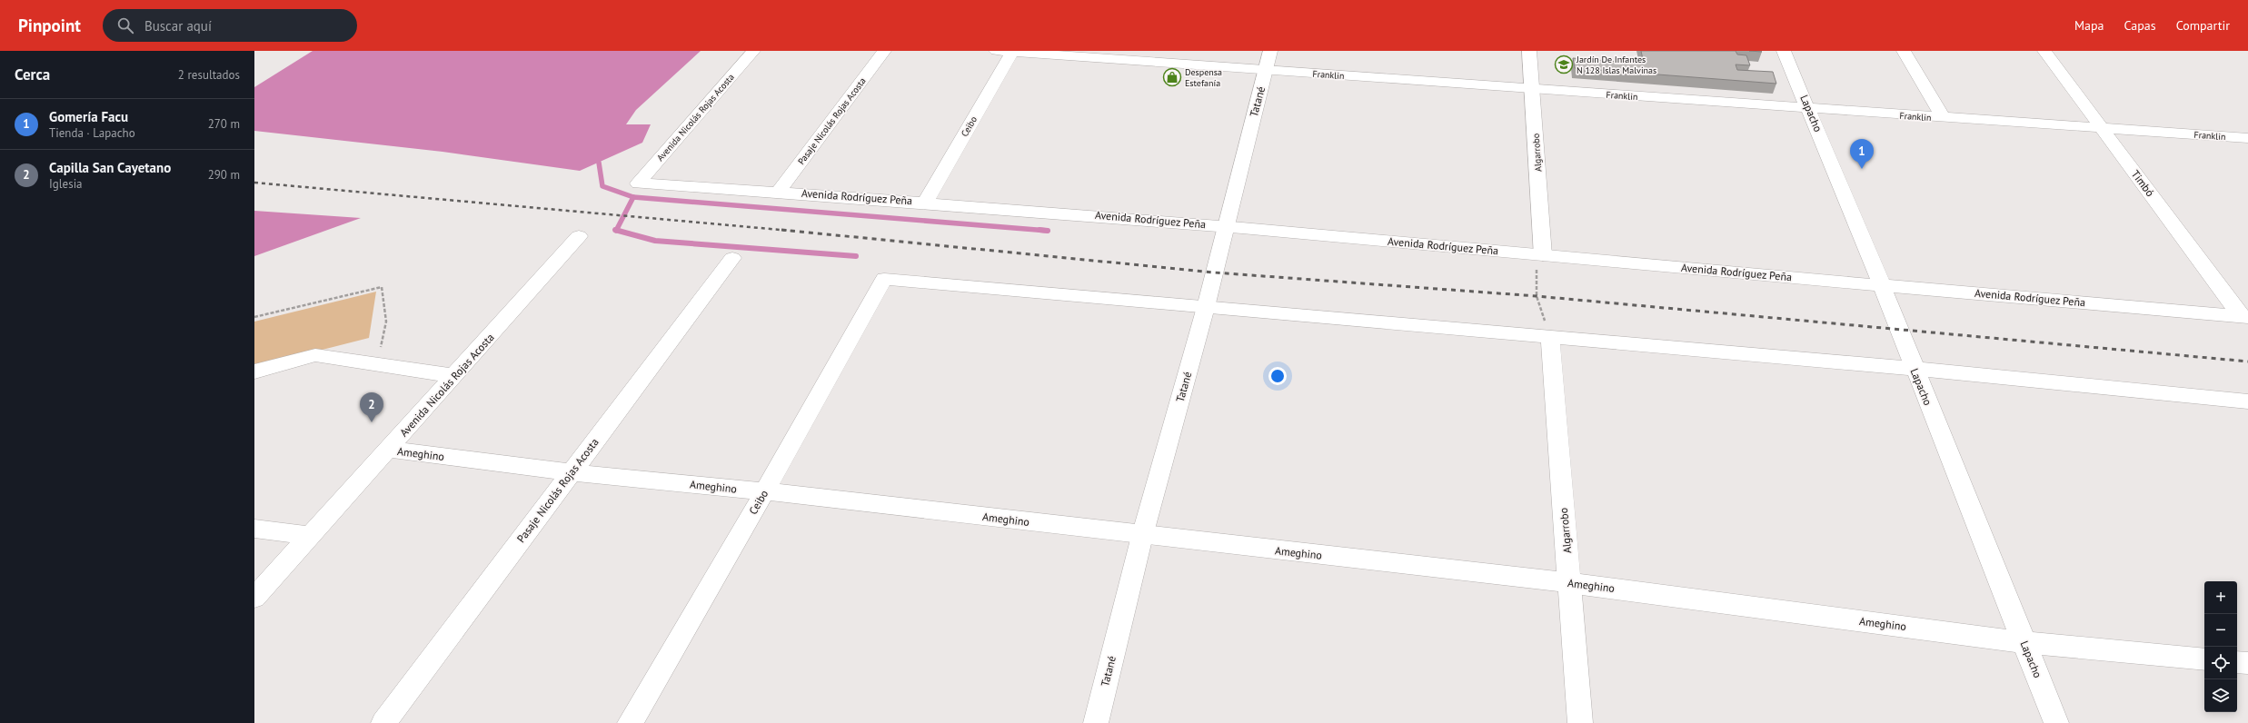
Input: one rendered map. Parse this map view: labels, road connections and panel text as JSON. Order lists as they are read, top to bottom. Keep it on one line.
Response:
{"streets":{"street":["Franklin","Tatané","Lapacho","Avenida Nicolás Rojas Acosta","Pasaje Nicolás Rojas Acosta","Ceibo","Algarrobo","Timbó","Avenida Rodríguez Peña","Ameghino"]},"crossings":[["Franklin","Tatané"],["Franklin","Lapacho"],["Franklin","Ceibo"],["Franklin","Algarrobo"],["Franklin","Timbó"],["Tatané","Ceibo"],["Tatané","Avenida Rodríguez Peña"],["Tatané","Ameghino"],["Lapacho","Avenida Rodríguez Peña"],["Lapacho","Ameghino"],["Avenida Nicolás Rojas Acosta","Avenida Rodríguez Peña"],["Avenida Nicolás Rojas Acosta","Ameghino"],["Pasaje Nicolás Rojas Acosta","Avenida Rodríguez Peña"],["Pasaje Nicolás Rojas Acosta","Ameghino"],["Ceibo","Avenida Rodríguez Peña"],["Ceibo","Ameghino"],["Algarrobo","Avenida Rodríguez Peña"],["Algarrobo","Ameghino"],["Timbó","Avenida Rodríguez Peña"]],"places":{"school or university":["Jardín De Infantes N 128 Islas Malvinas"],"shop":["Despensa Estefanía"]},"page":{"header":"Pinpoint","search":"Buscar aquí","nav":["Mapa","Capas","Compartir"],"heading":["Cerca","2 resultados"],"list":[{"mark":"1","name":"Gomería Facu","note":"Tienda · Lapacho","value":"270 m"},{"mark":"2","name":"Capilla San Cayetano","note":"Iglesia","value":"290 m"}],"pins":["1","2"],"map_buttons":["+","−"]}}
